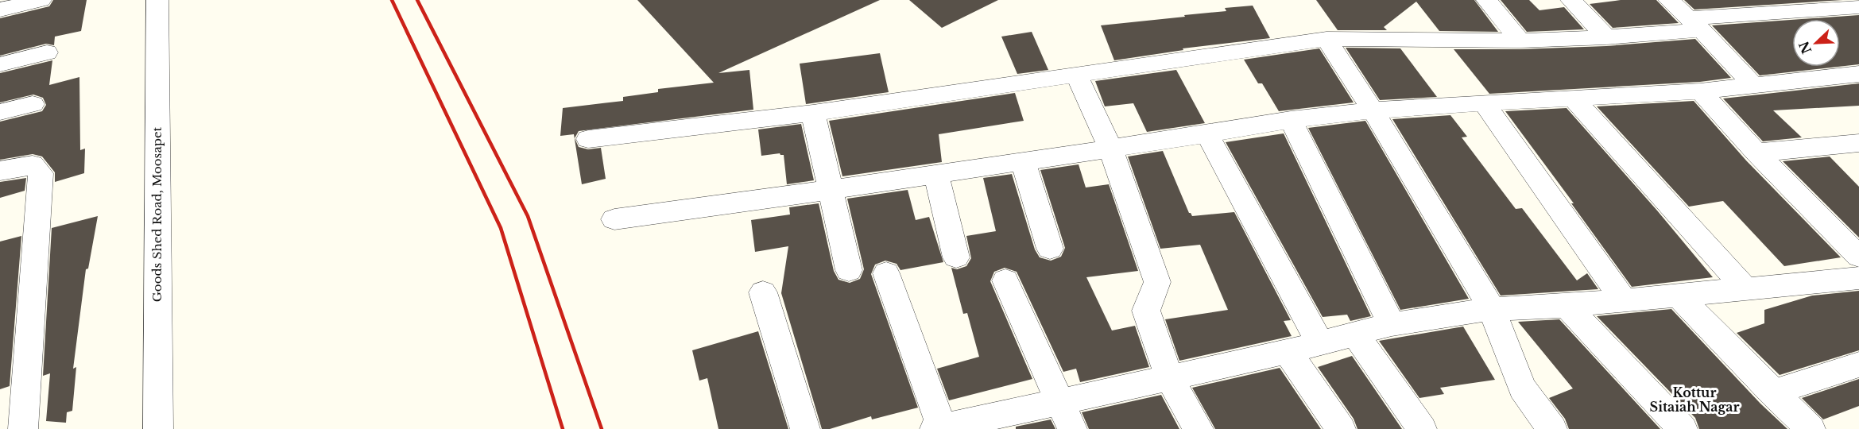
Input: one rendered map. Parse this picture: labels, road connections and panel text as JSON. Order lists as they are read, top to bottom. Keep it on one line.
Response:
{"streets":{"street":["Goods Shed Road, Moosapet"]},"districts":["Kottur Sitaiah Nagar"],"north":"bottom left"}
